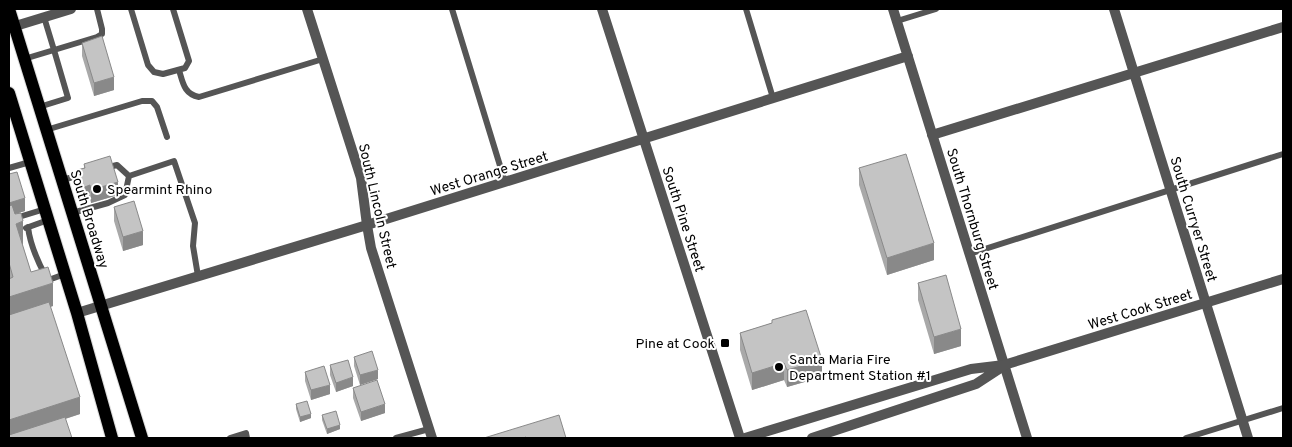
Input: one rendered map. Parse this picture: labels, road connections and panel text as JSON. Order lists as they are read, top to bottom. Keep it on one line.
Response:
{"streets":{"main road":["South Broadway"],"street":["West Orange Street","South Lincoln Street","South Pine Street","South Thornburg Street","South Curryer Street","West Cook Street"]},"crossings":[["West Orange Street","South Lincoln Street"],["West Orange Street","South Broadway"],["West Orange Street","South Pine Street"],["West Orange Street","South Thornburg Street"],["South Thornburg Street","West Cook Street"],["South Curryer Street","West Cook Street"]],"places":{"other":["Spearmint Rhino","Santa Maria Fire Department Station #1"],"transit":["Pine at Cook"]}}
